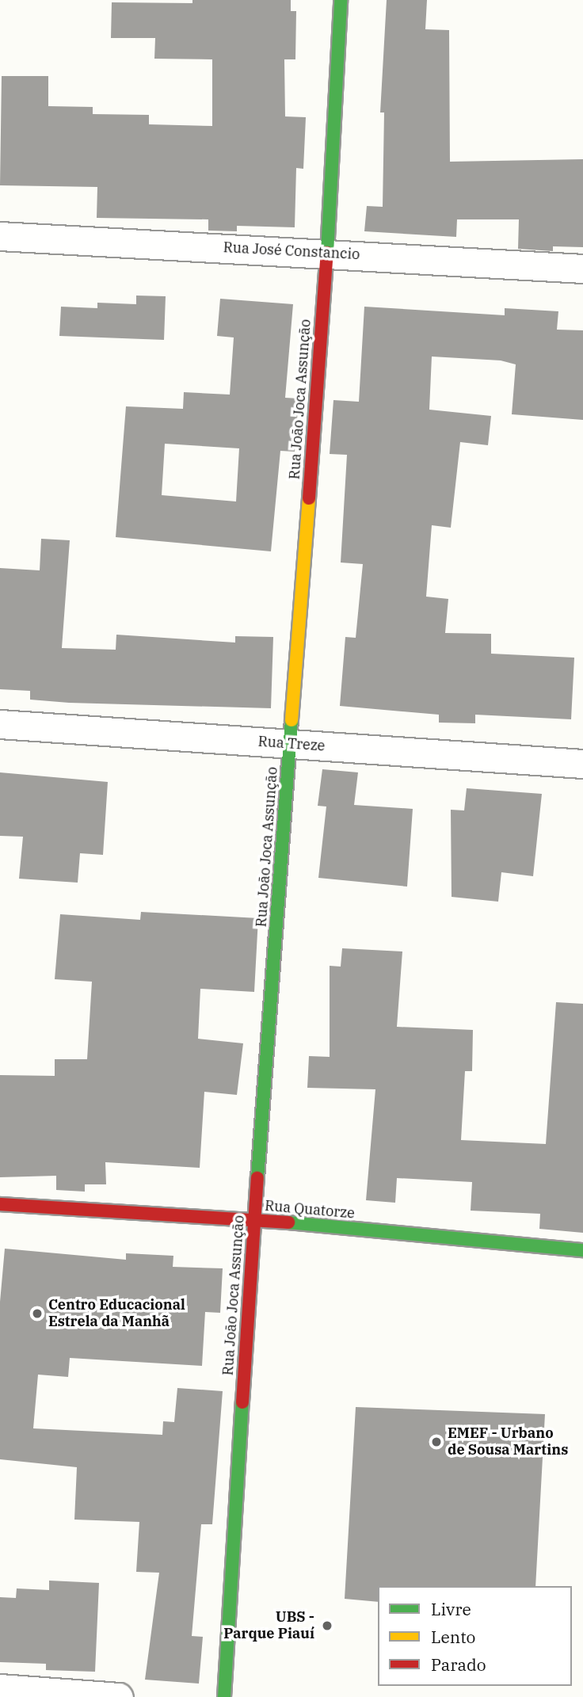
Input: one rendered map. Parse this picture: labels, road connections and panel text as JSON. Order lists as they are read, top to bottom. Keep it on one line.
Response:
{"streets":{"street":["Rua José Constancio","Rua João Joca Assunção","Rua Treze","Rua Quatorze"]},"crossings":[["Rua José Constancio","Rua João Joca Assunção"],["Rua João Joca Assunção","Rua Treze"],["Rua João Joca Assunção","Rua Quatorze"]],"places":["Centro Educacional Estrela da Manhã","EMEF - Urbano de Sousa Martins","UBS - Parque Piauí"],"legend":["Livre","Lento","Parado"]}
